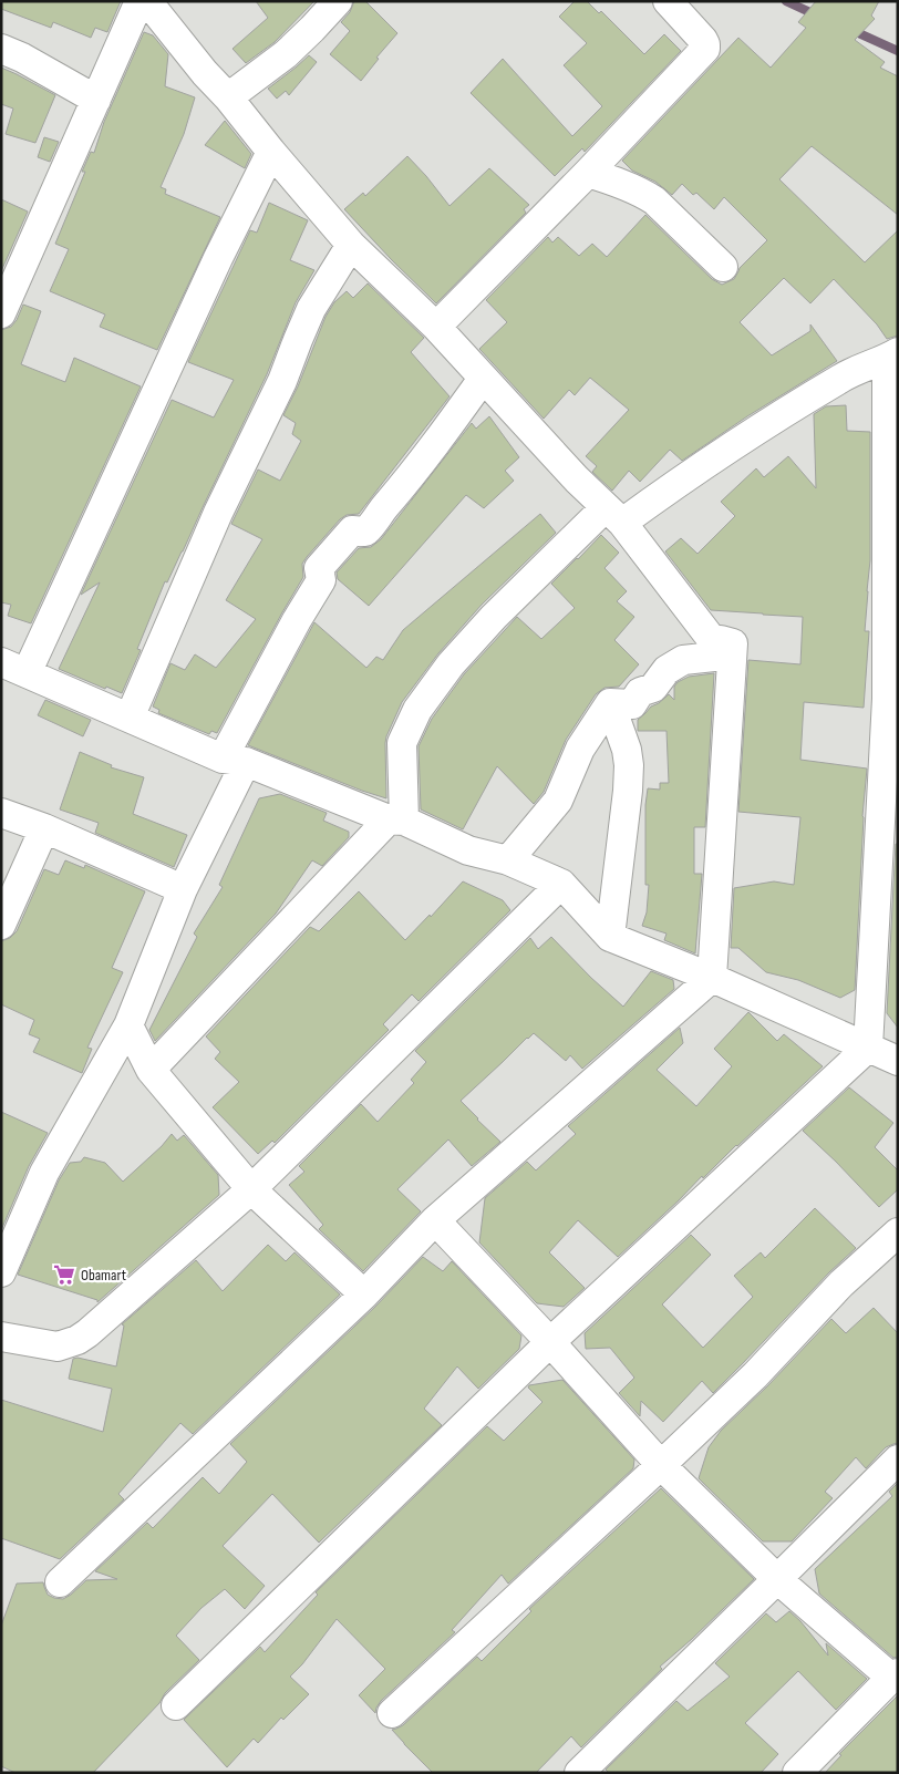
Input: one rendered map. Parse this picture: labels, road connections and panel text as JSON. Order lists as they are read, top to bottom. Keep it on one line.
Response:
{"places":{"supermarket":["Obamart"]}}
